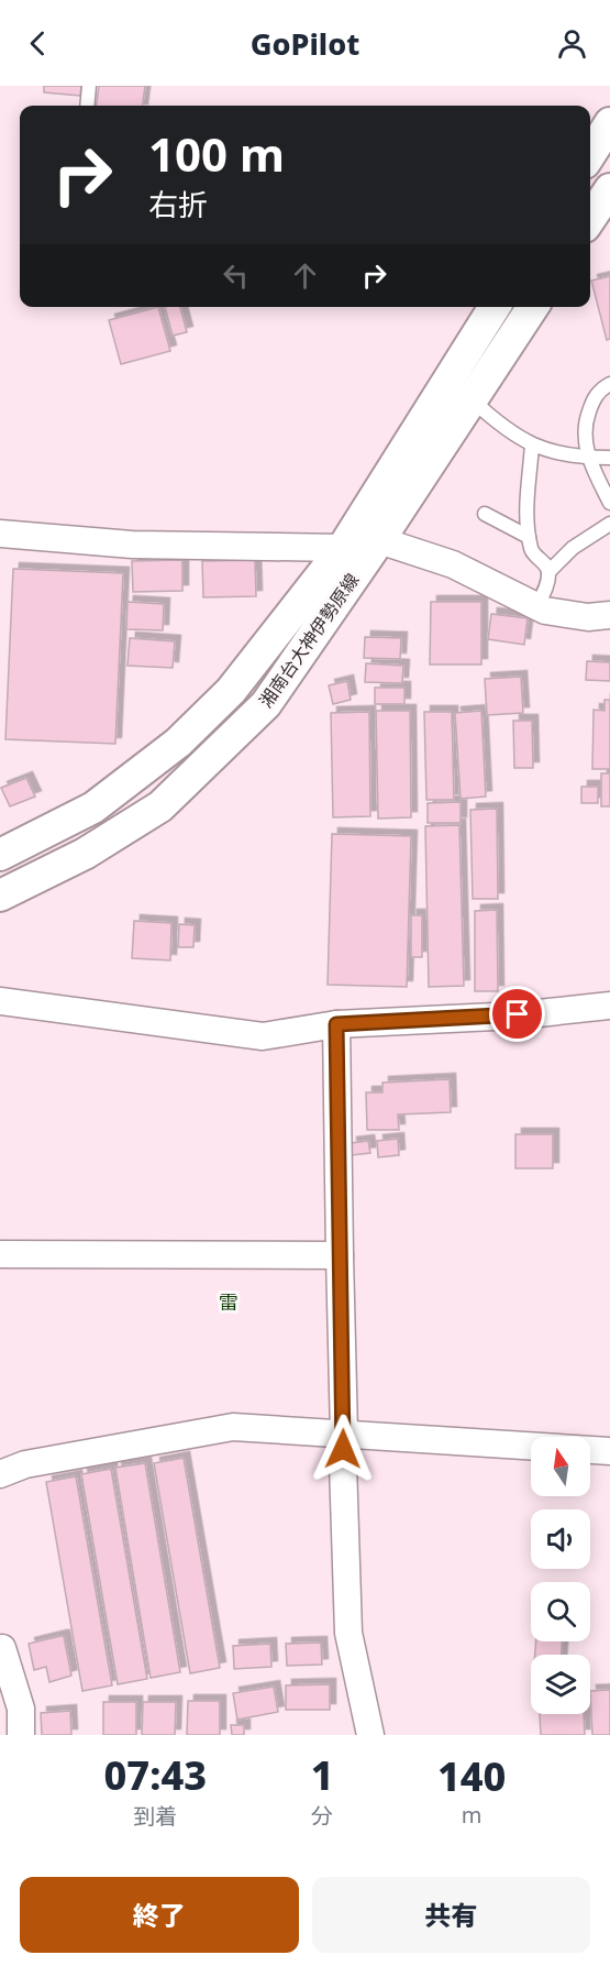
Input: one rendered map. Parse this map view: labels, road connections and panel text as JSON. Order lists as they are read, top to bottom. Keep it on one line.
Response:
{"streets":{"street":["湘南台大神伊勢原線"]},"districts":["雷"],"north":"top","page":{"header":"GoPilot","turn":["100 m","右折"],"eta":["07:43","到着","1","分","140","m"],"buttons":["終了","共有"]}}
